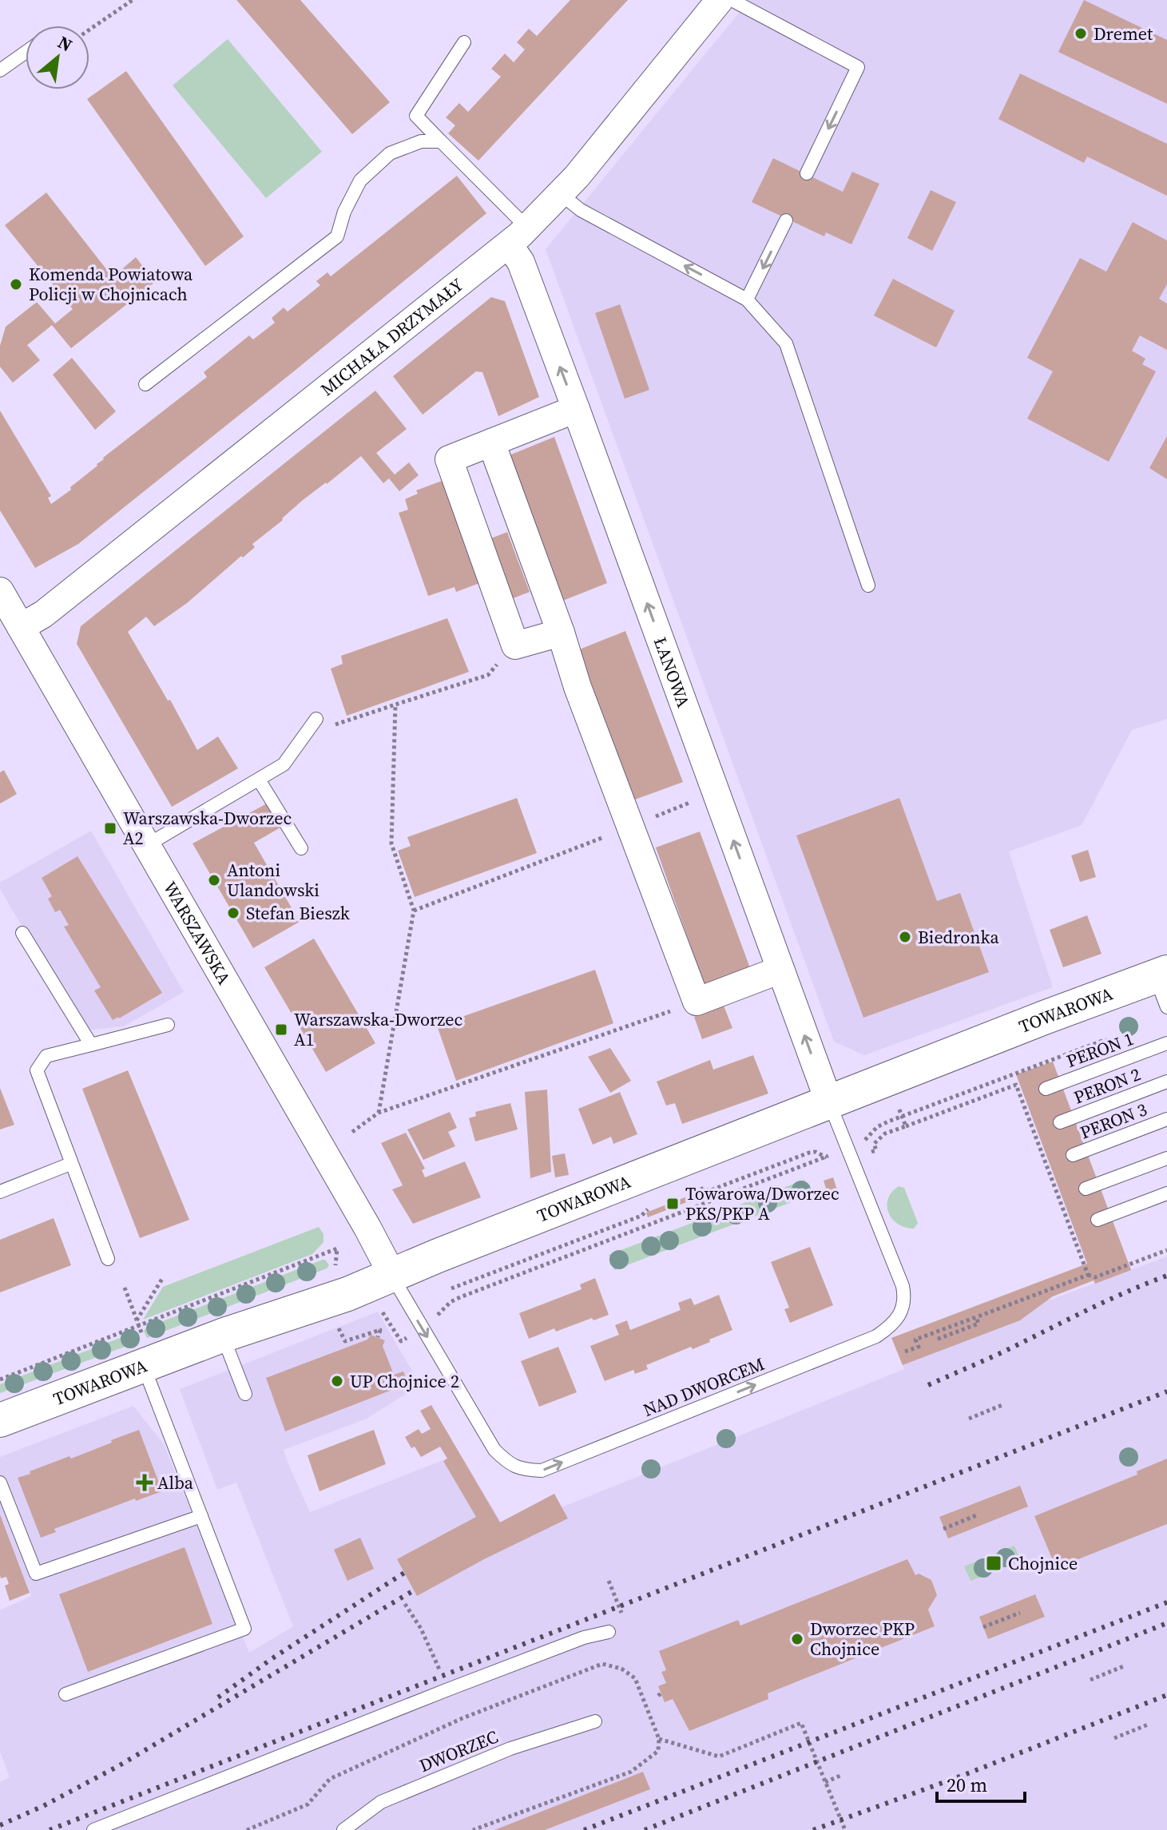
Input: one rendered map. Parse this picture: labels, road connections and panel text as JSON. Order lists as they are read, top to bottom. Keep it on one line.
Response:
{"streets":{"street":["MICHAŁA DRZYMAŁY","ŁANOWA","WARSZAWSKA","TOWAROWA"],"lane":["PERON 1","PERON 2","PERON 3","NAD DWORCEM","DWORZEC"]},"crossings":[["MICHAŁA DRZYMAŁY","ŁANOWA"],["MICHAŁA DRZYMAŁY","WARSZAWSKA"],["ŁANOWA","TOWAROWA"],["ŁANOWA","NAD DWORCEM"],["WARSZAWSKA","TOWAROWA"],["WARSZAWSKA","NAD DWORCEM"],["TOWAROWA","NAD DWORCEM"]],"places":{"other":["Dremet","Komenda Powiatowa Policji w Chojnicach","Antoni Ulandowski","Stefan Bieszk","Biedronka","UP Chojnice 2","Dworzec PKP Chojnice"],"transit":["Warszawska-Dworzec A2","Warszawska-Dworzec A1","Towarowa/Dworzec PKS/PKP A","Chojnice"],"health":["Alba"]},"scale_bar":"20 m","north":"top right"}
